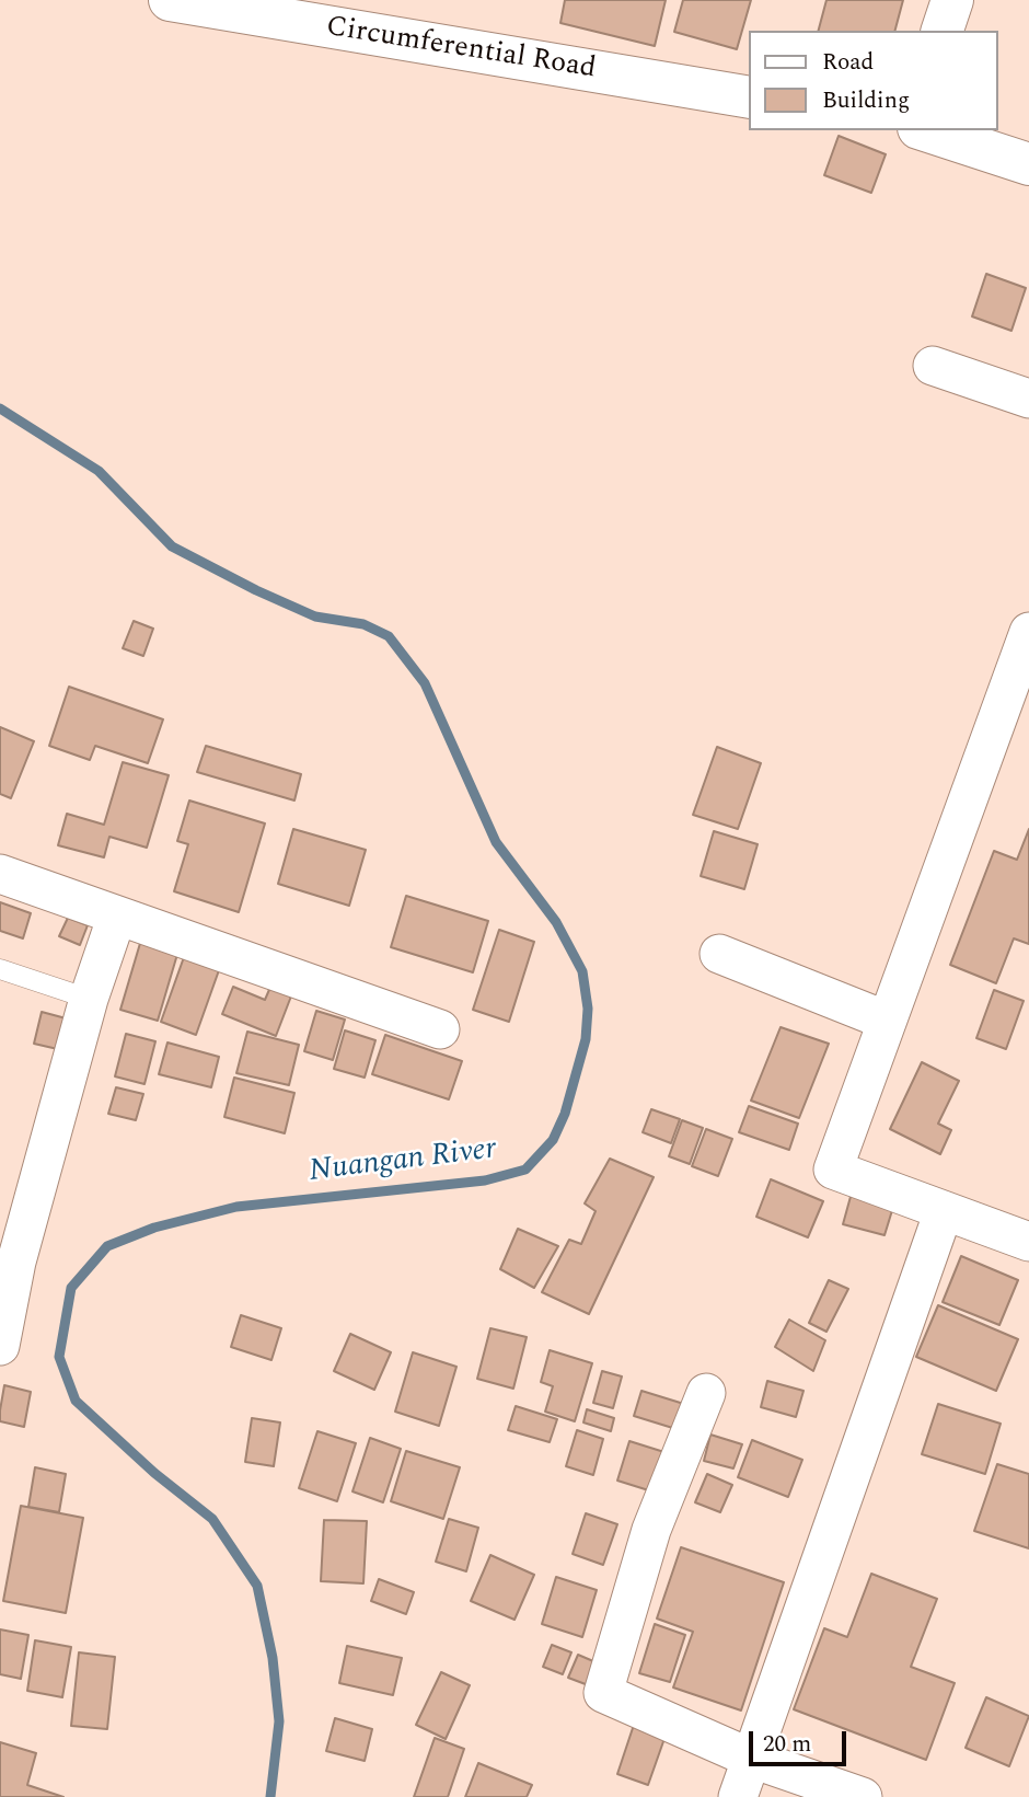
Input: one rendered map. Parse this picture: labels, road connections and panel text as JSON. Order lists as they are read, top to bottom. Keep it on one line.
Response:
{"streets":{"street":["Circumferential Road"]},"water":["Nuangan River"],"legend":["Road","Building"],"scale_bar":"20 m"}
